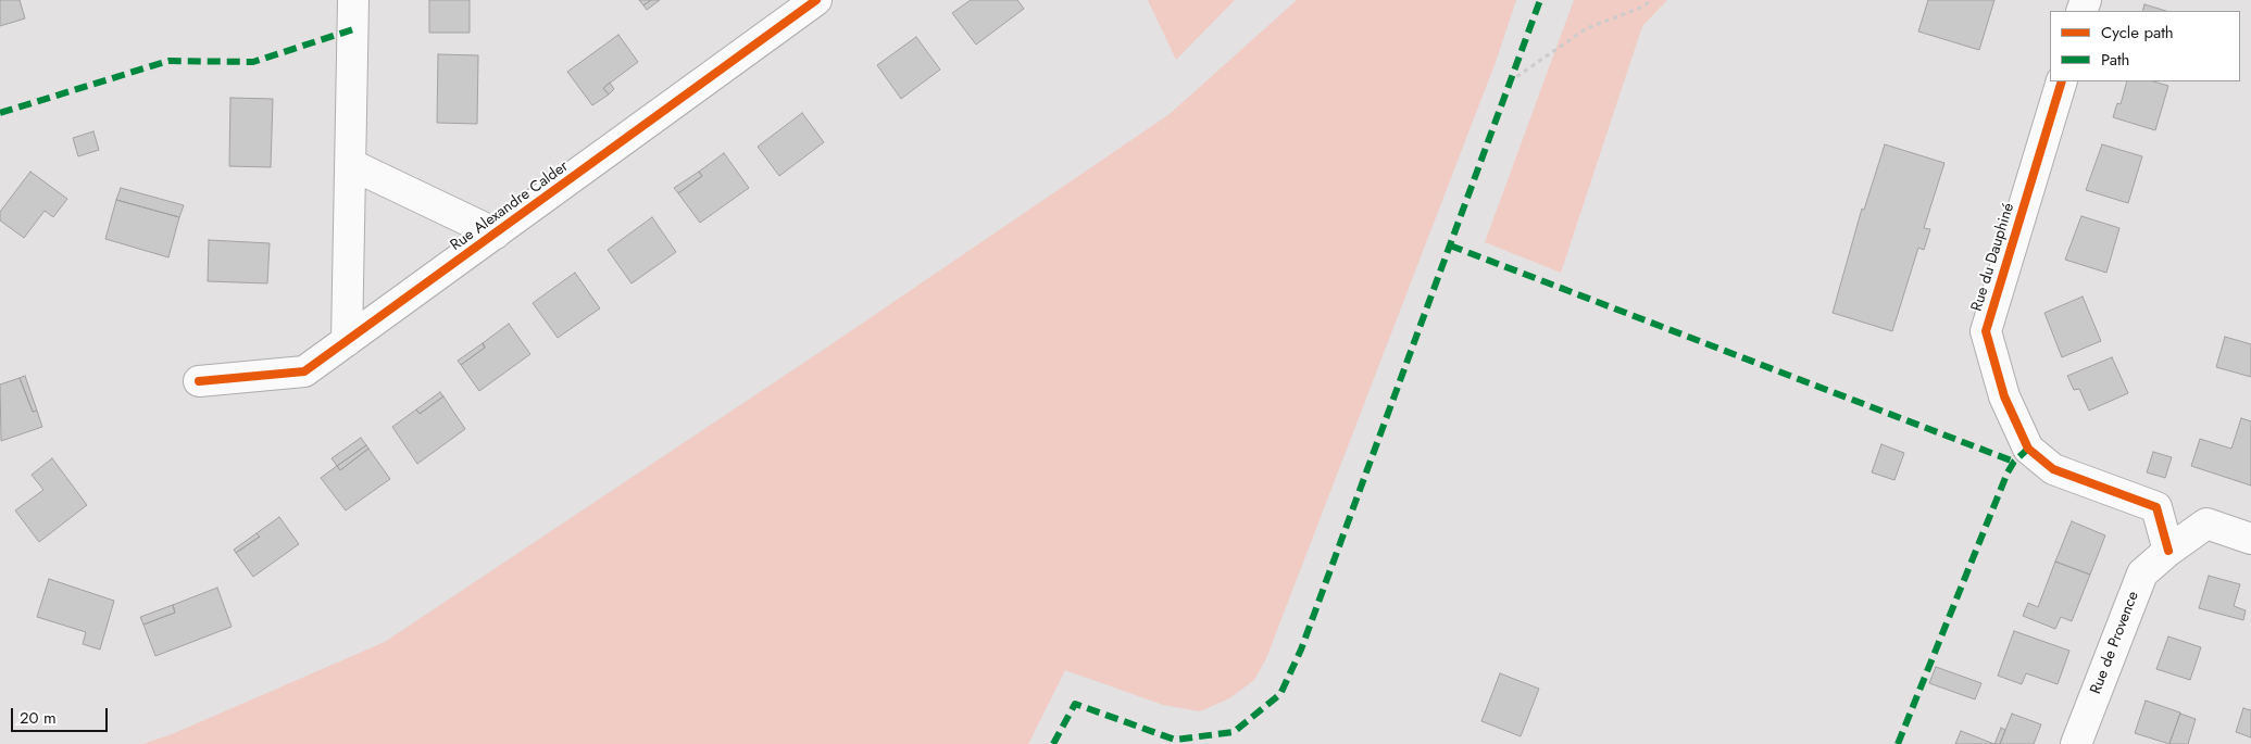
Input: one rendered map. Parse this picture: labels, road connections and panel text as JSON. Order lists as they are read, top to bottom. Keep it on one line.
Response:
{"streets":{"street":["Rue Alexandre Calder","Rue du Dauphiné","Rue de Provence"]},"crossings":[["Rue du Dauphiné","Rue de Provence"]],"legend":["Cycle path","Path"],"scale_bar":"20 m"}
